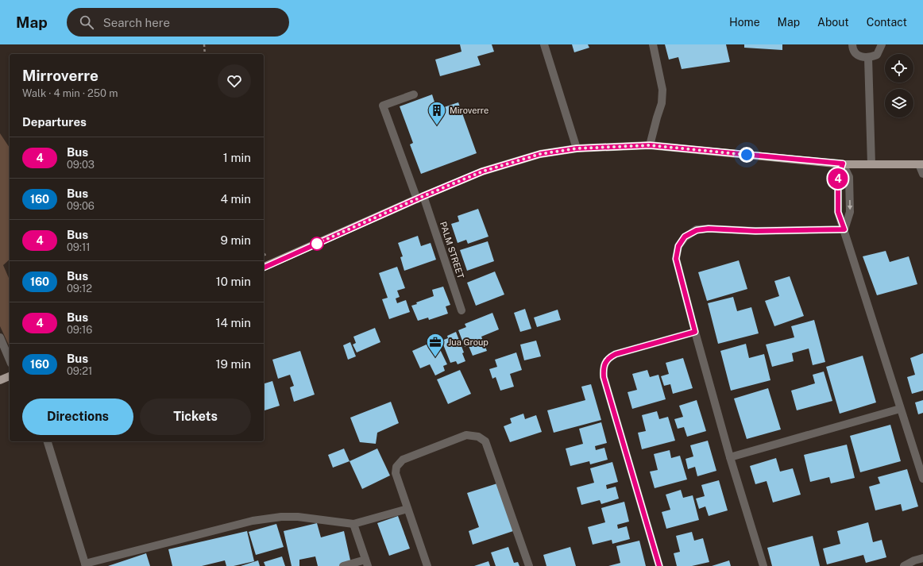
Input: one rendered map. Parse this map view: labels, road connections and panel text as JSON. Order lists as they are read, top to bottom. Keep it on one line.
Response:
{"streets":{"street":["PALM STREET"]},"places":{"building":["Miroverre"],"office":["Jua Group"]},"lines":["bus line 4"],"page":{"header":"Map","search":"Search here","nav":["Home","Map","About","Contact"],"on_map":"4","heading":[["Mirroverre","Walk · 4 min · 250 m"],"Departures"],"list":[{"mark":"4","name":"Bus","note":"09:03","value":"1 min"},{"mark":"160","name":"Bus","note":"09:06","value":"4 min"},{"mark":"4","name":"Bus","note":"09:11","value":"9 min"},{"mark":"160","name":"Bus","note":"09:12","value":"10 min"},{"mark":"4","name":"Bus","note":"09:16","value":"14 min"},{"mark":"160","name":"Bus","note":"09:21","value":"19 min"}],"buttons":["Directions","Tickets"]}}
